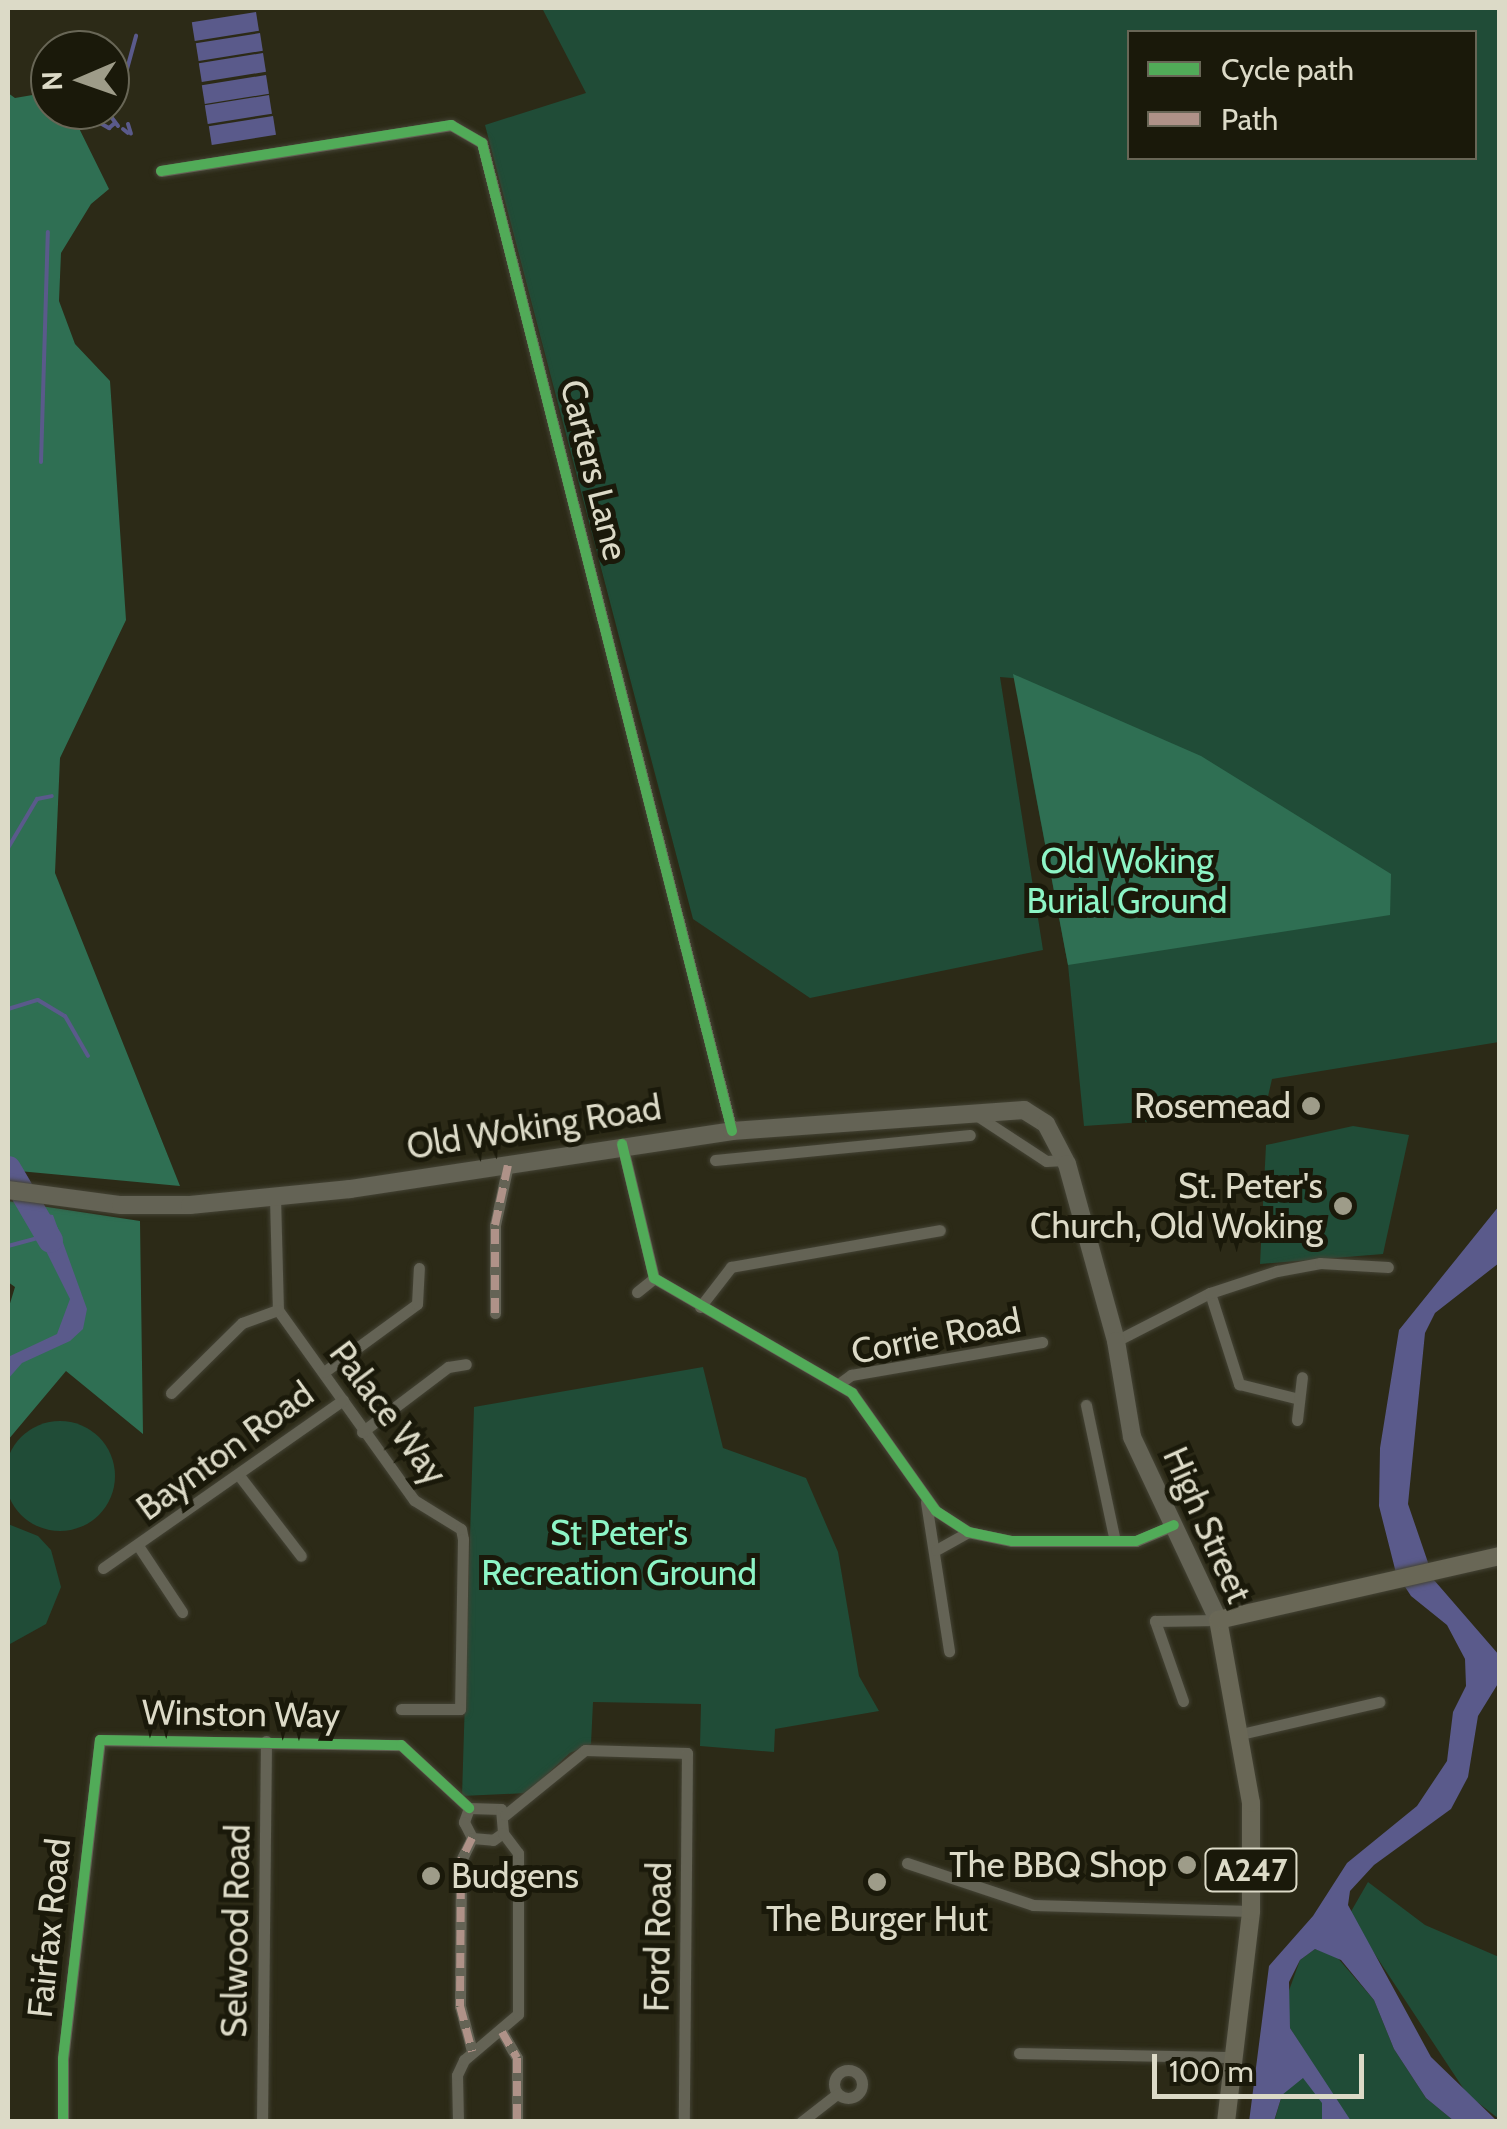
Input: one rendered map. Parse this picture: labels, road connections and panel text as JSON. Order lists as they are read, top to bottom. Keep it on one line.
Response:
{"streets":{"main road":["Old Woking Road","High Street","A247"],"street":["Carters Lane","Corrie Road","Palace Way","Baynton Road","Winston Way","Fairfax Road","Selwood Road","Ford Road"]},"crossings":[["Carters Lane","Old Woking Road"],["Old Woking Road","High Street"],["Palace Way","Baynton Road"],["Winston Way","Fairfax Road"],["Winston Way","Selwood Road"],["Winston Way","Ford Road"]],"parks":["Old Woking Burial Ground","St Peter's Recreation Ground"],"places":["Rosemead","St. Peter's Church, Old Woking","The BBQ Shop","Budgens","The Burger Hut"],"legend":["Cycle path","Path"],"scale_bar":"100 m","north":"left"}
